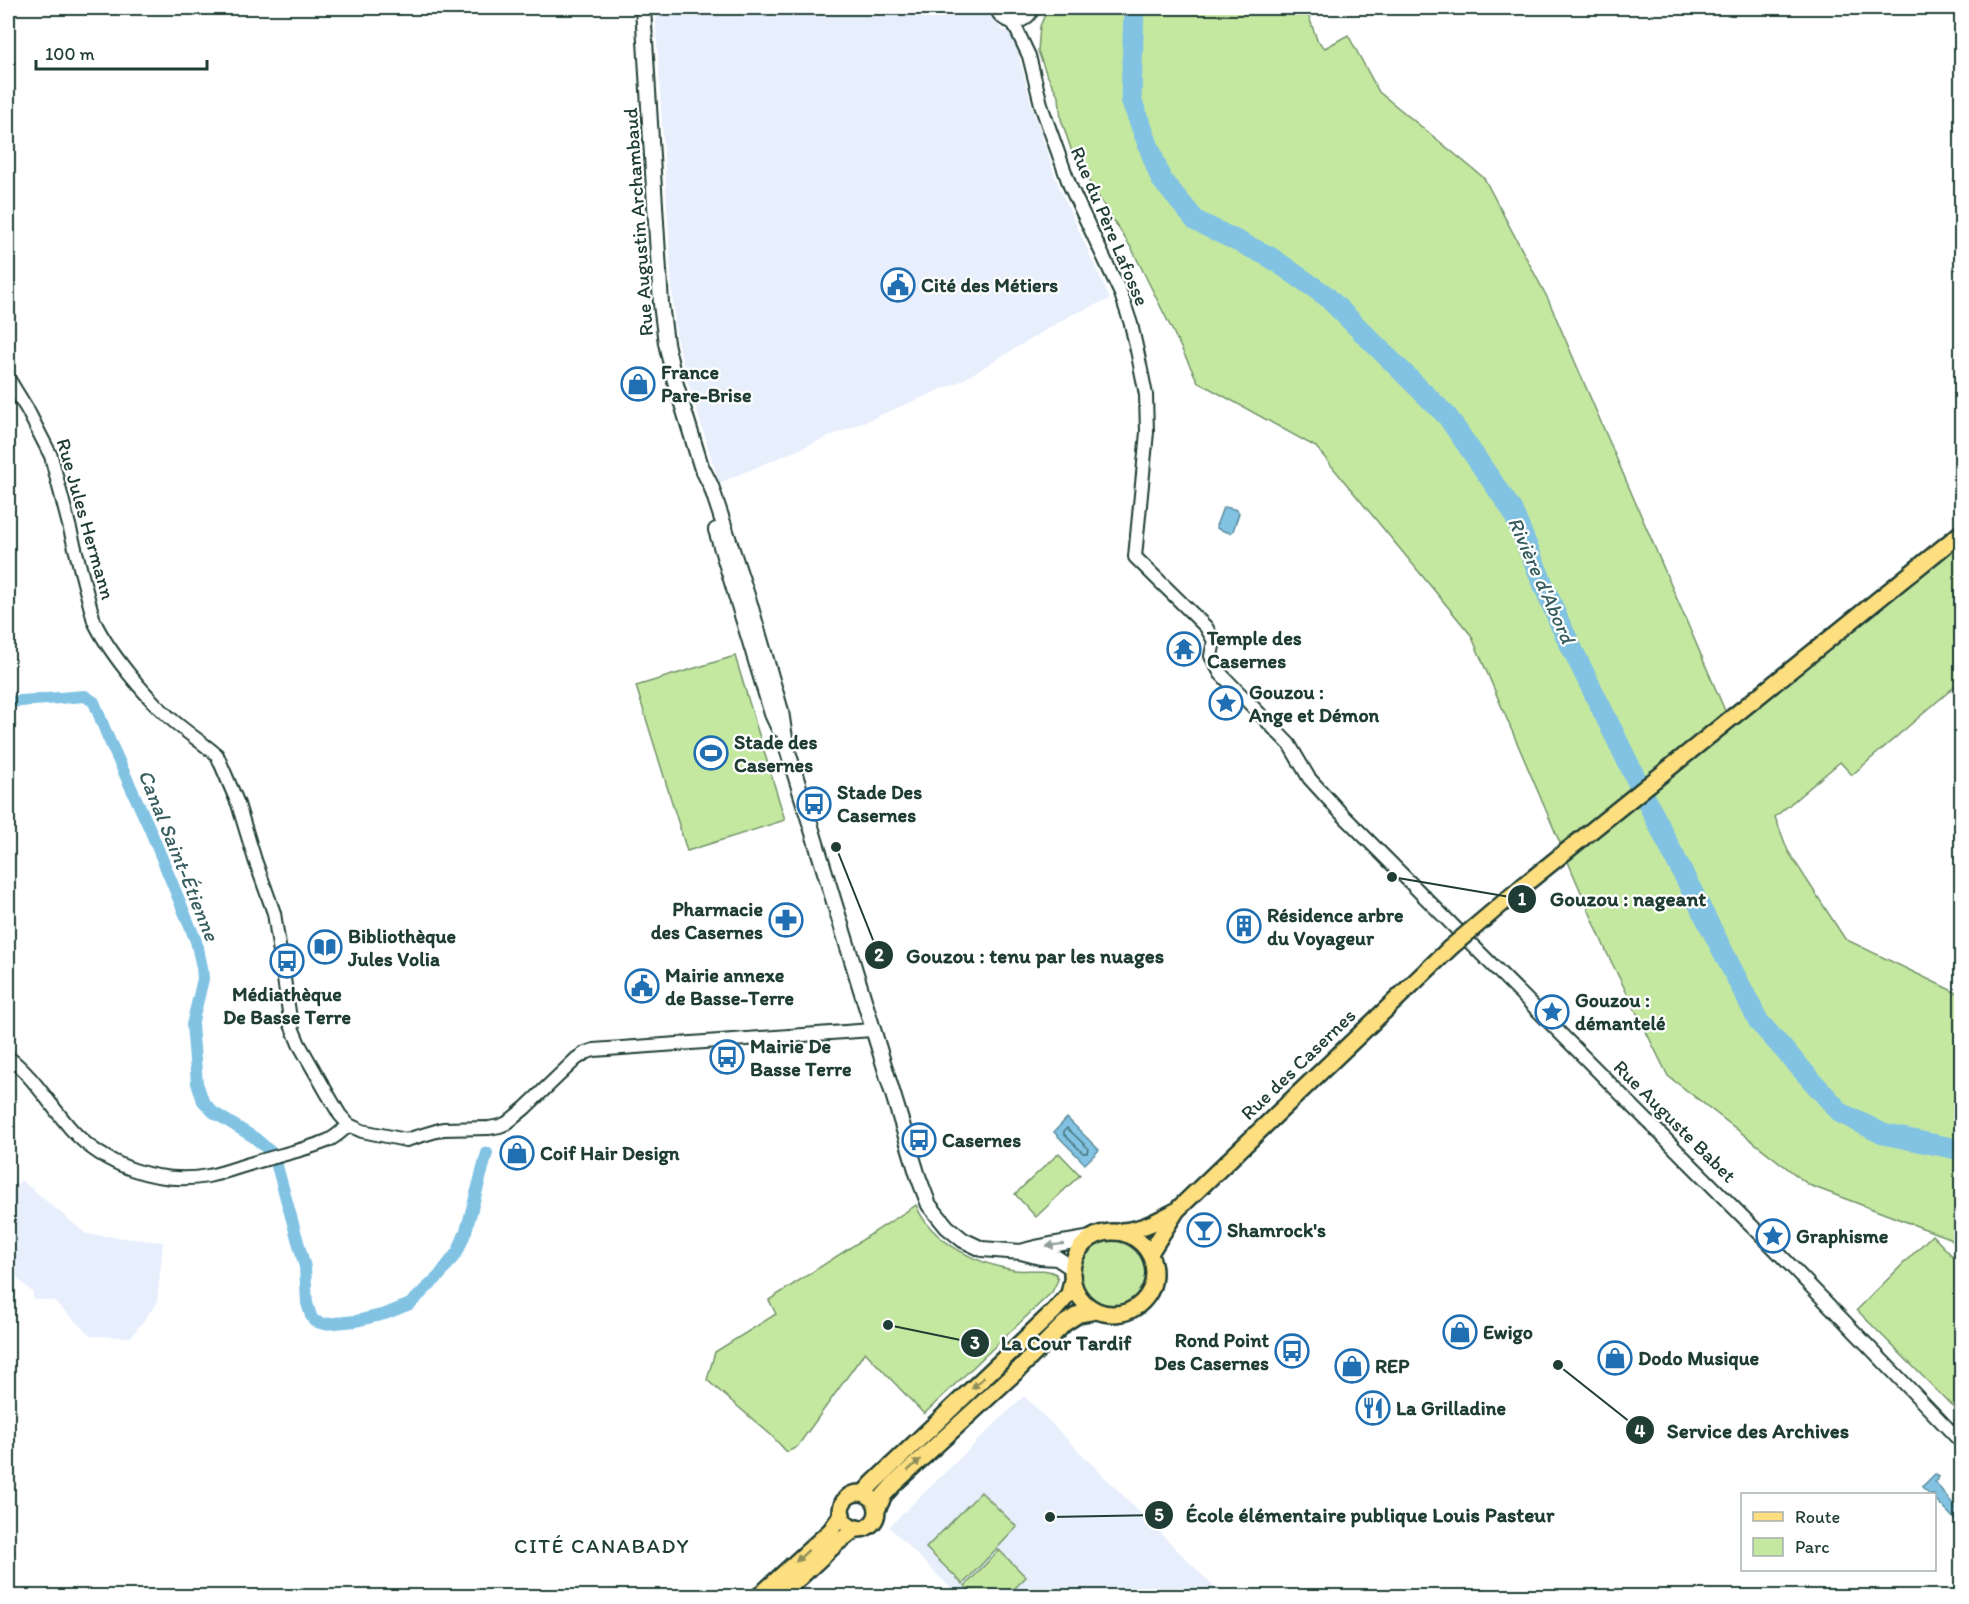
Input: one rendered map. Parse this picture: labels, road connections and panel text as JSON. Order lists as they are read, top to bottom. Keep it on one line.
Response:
{"streets":{"main road":["Rue Augustin Archambaud","Rue des Casernes"],"street":["Rue du Père Lafosse","Rue Jules Hermann","Rue Auguste Babet"]},"crossings":[["Rue du Père Lafosse","Rue Auguste Babet"]],"districts":["CITÉ CANABADY"],"water":["Rivière d'Abord","Canal Saint-Étienne"],"places":{"public building":["Cité des Métiers","Mairie annexe de Basse-Terre"],"shop":["France Pare-Brise","Coif Hair Design","Ewigo","Dodo Musique","REP"],"temple":["Temple des Casernes"],"place":["Gouzou : Ange et Démon","Gouzou : démantelé","Graphisme"],"sports":["Stade des Casernes"],"bus stop":["Stade Des Casernes","Médiathèque De Basse Terre","Mairie De Basse Terre","Casernes","Rond Point Des Casernes"],"other":["Gouzou : tenu par les nuages","Gouzou : nageant","La Cour Tardif","Service des Archives","École élémentaire publique Louis Pasteur"],"pharmacy":["Pharmacie des Casernes"],"building":["Résidence arbre du Voyageur"],"library":["Bibliothèque Jules Volia"],"bar":["Shamrock's"],"restaurant":["La Grilladine"]},"legend":["Route","Parc"],"scale_bar":"100 m"}
